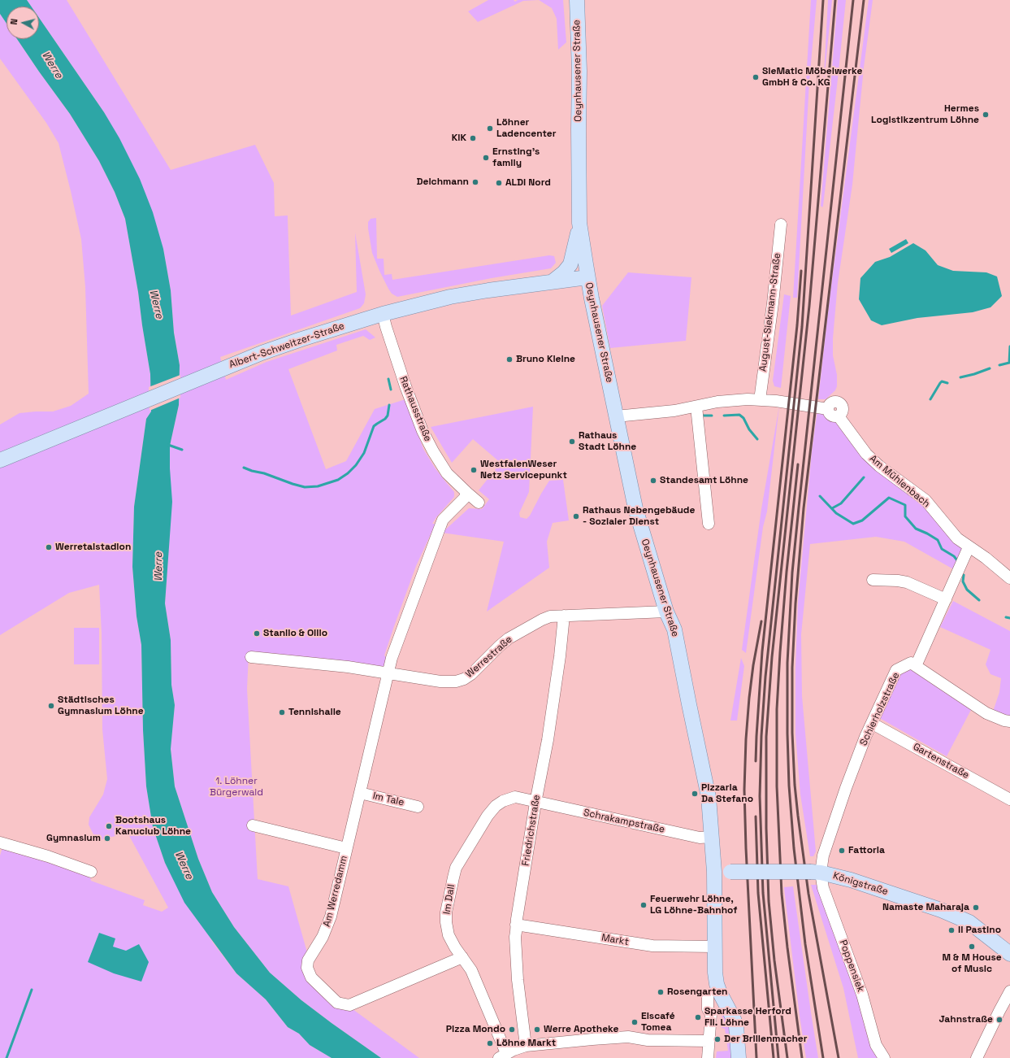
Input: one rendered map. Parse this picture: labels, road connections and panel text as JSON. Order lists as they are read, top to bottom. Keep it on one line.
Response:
{"streets":{"main road":["Oeynhausener Straße","Albert-Schweitzer-Straße","Königstraße"],"street":["August-Siekmann-Straße","Rathausstraße","Am Mühlenbach","Werrestraße","Schierholzstraße","Gartenstraße","Im Tale","Schrakampstraße","Friedrichstraße","Am Werredamm","Im Dall","Markt","Poppensiek"]},"crossings":[["Oeynhausener Straße","Albert-Schweitzer-Straße"],["Oeynhausener Straße","Werrestraße"],["Oeynhausener Straße","Schrakampstraße"],["Oeynhausener Straße","Königstraße"],["Oeynhausener Straße","Markt"],["August-Siekmann-Straße","Am Mühlenbach"],["Albert-Schweitzer-Straße","Rathausstraße"],["Werrestraße","Friedrichstraße"],["Werrestraße","Am Werredamm"],["Schierholzstraße","Gartenstraße"],["Schierholzstraße","Königstraße"],["Schierholzstraße","Poppensiek"],["Im Tale","Am Werredamm"],["Schrakampstraße","Friedrichstraße"],["Schrakampstraße","Im Dall"],["Friedrichstraße","Im Dall"],["Friedrichstraße","Markt"],["Königstraße","Poppensiek"],["Am Werredamm","Im Dall"]],"water":["Werre"],"parks":["1. Löhner Bürgerwald"],"places":["SieMatic Möbelwerke GmbH & Co. KG","Hermes Logistikzentrum Löhne","Löhner Ladencenter","KiK","Ernsting's family","Deichmann","ALDI Nord","Bruno Kleine","Rathaus Stadt Löhne","WestfalenWeser Netz Servicepunkt","Standesamt Löhne","Rathaus Nebengebäude - Sozialer Dienst","Werretalstadion","Stanlio & Ollio","Städtisches Gymnasium Löhne","Tennishalle","Pizzaria Da Stefano","Bootshaus Kanuclub Löhne","Gymnasium","Fattoria","Feuerwehr Löhne, LG Löhne-Bahnhof","Namaste Maharaja","Il Pastino","M & M House of Music","Rosengarten","Sparkasse Herford Fil. Löhne","Jahnstraße","Eiscafé Tomea","Pizza Mondo","Werre Apotheke","Der Brillenmacher","Löhne Markt"],"north":"left"}
